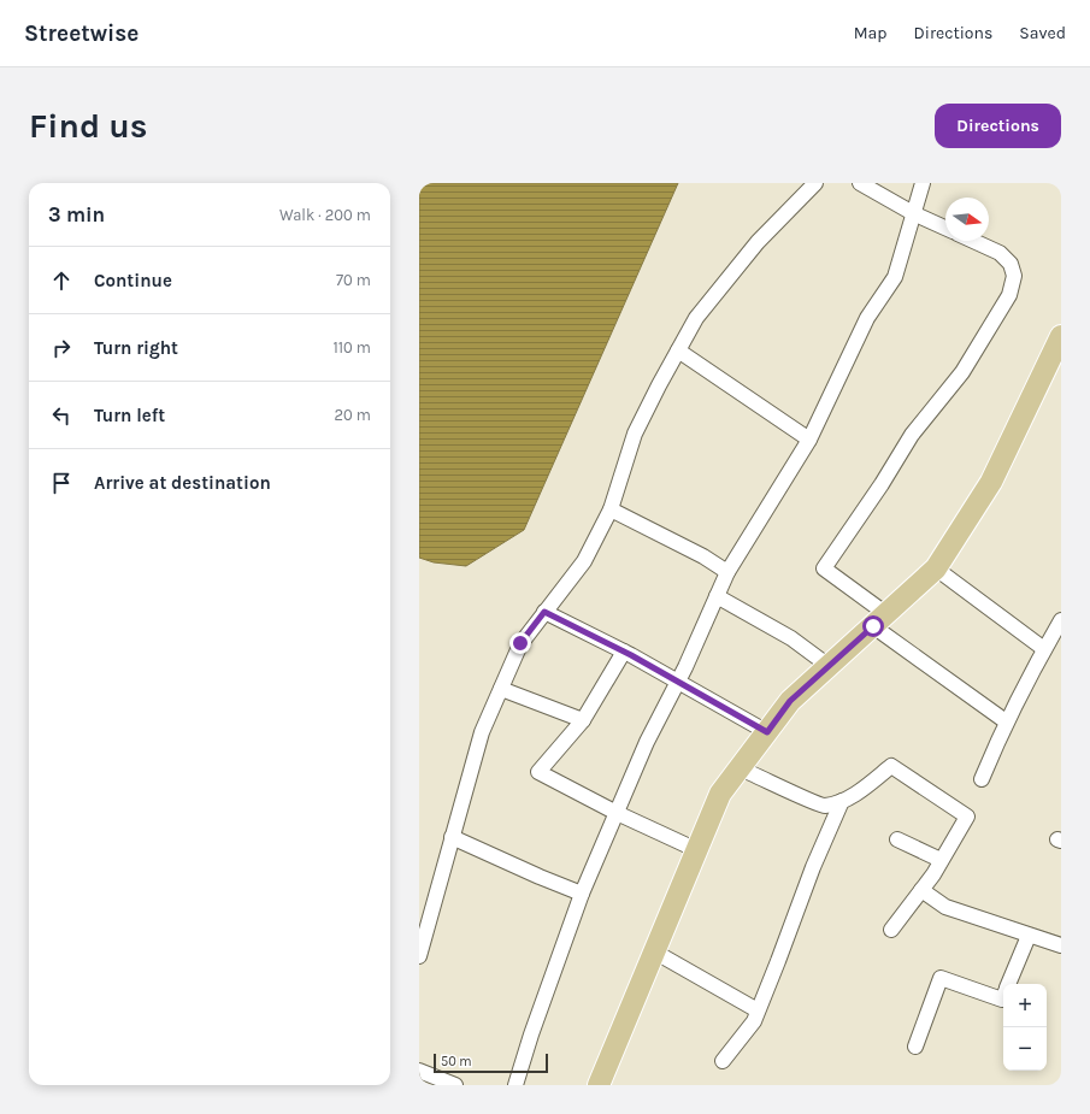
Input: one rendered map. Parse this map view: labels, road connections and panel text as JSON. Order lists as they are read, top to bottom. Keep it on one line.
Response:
{"scale_bar":"50 m","north":"right","page":{"header":"Streetwise","nav":["Map","Directions","Saved"],"buttons":"Directions","title":"Find us","heading":["3 min","Walk · 200 m"],"list":[["Continue","70 m"],["Turn right","110 m"],["Turn left","20 m"],"Arrive at destination"],"map_buttons":["+","−"],"scale":"50 m"}}
